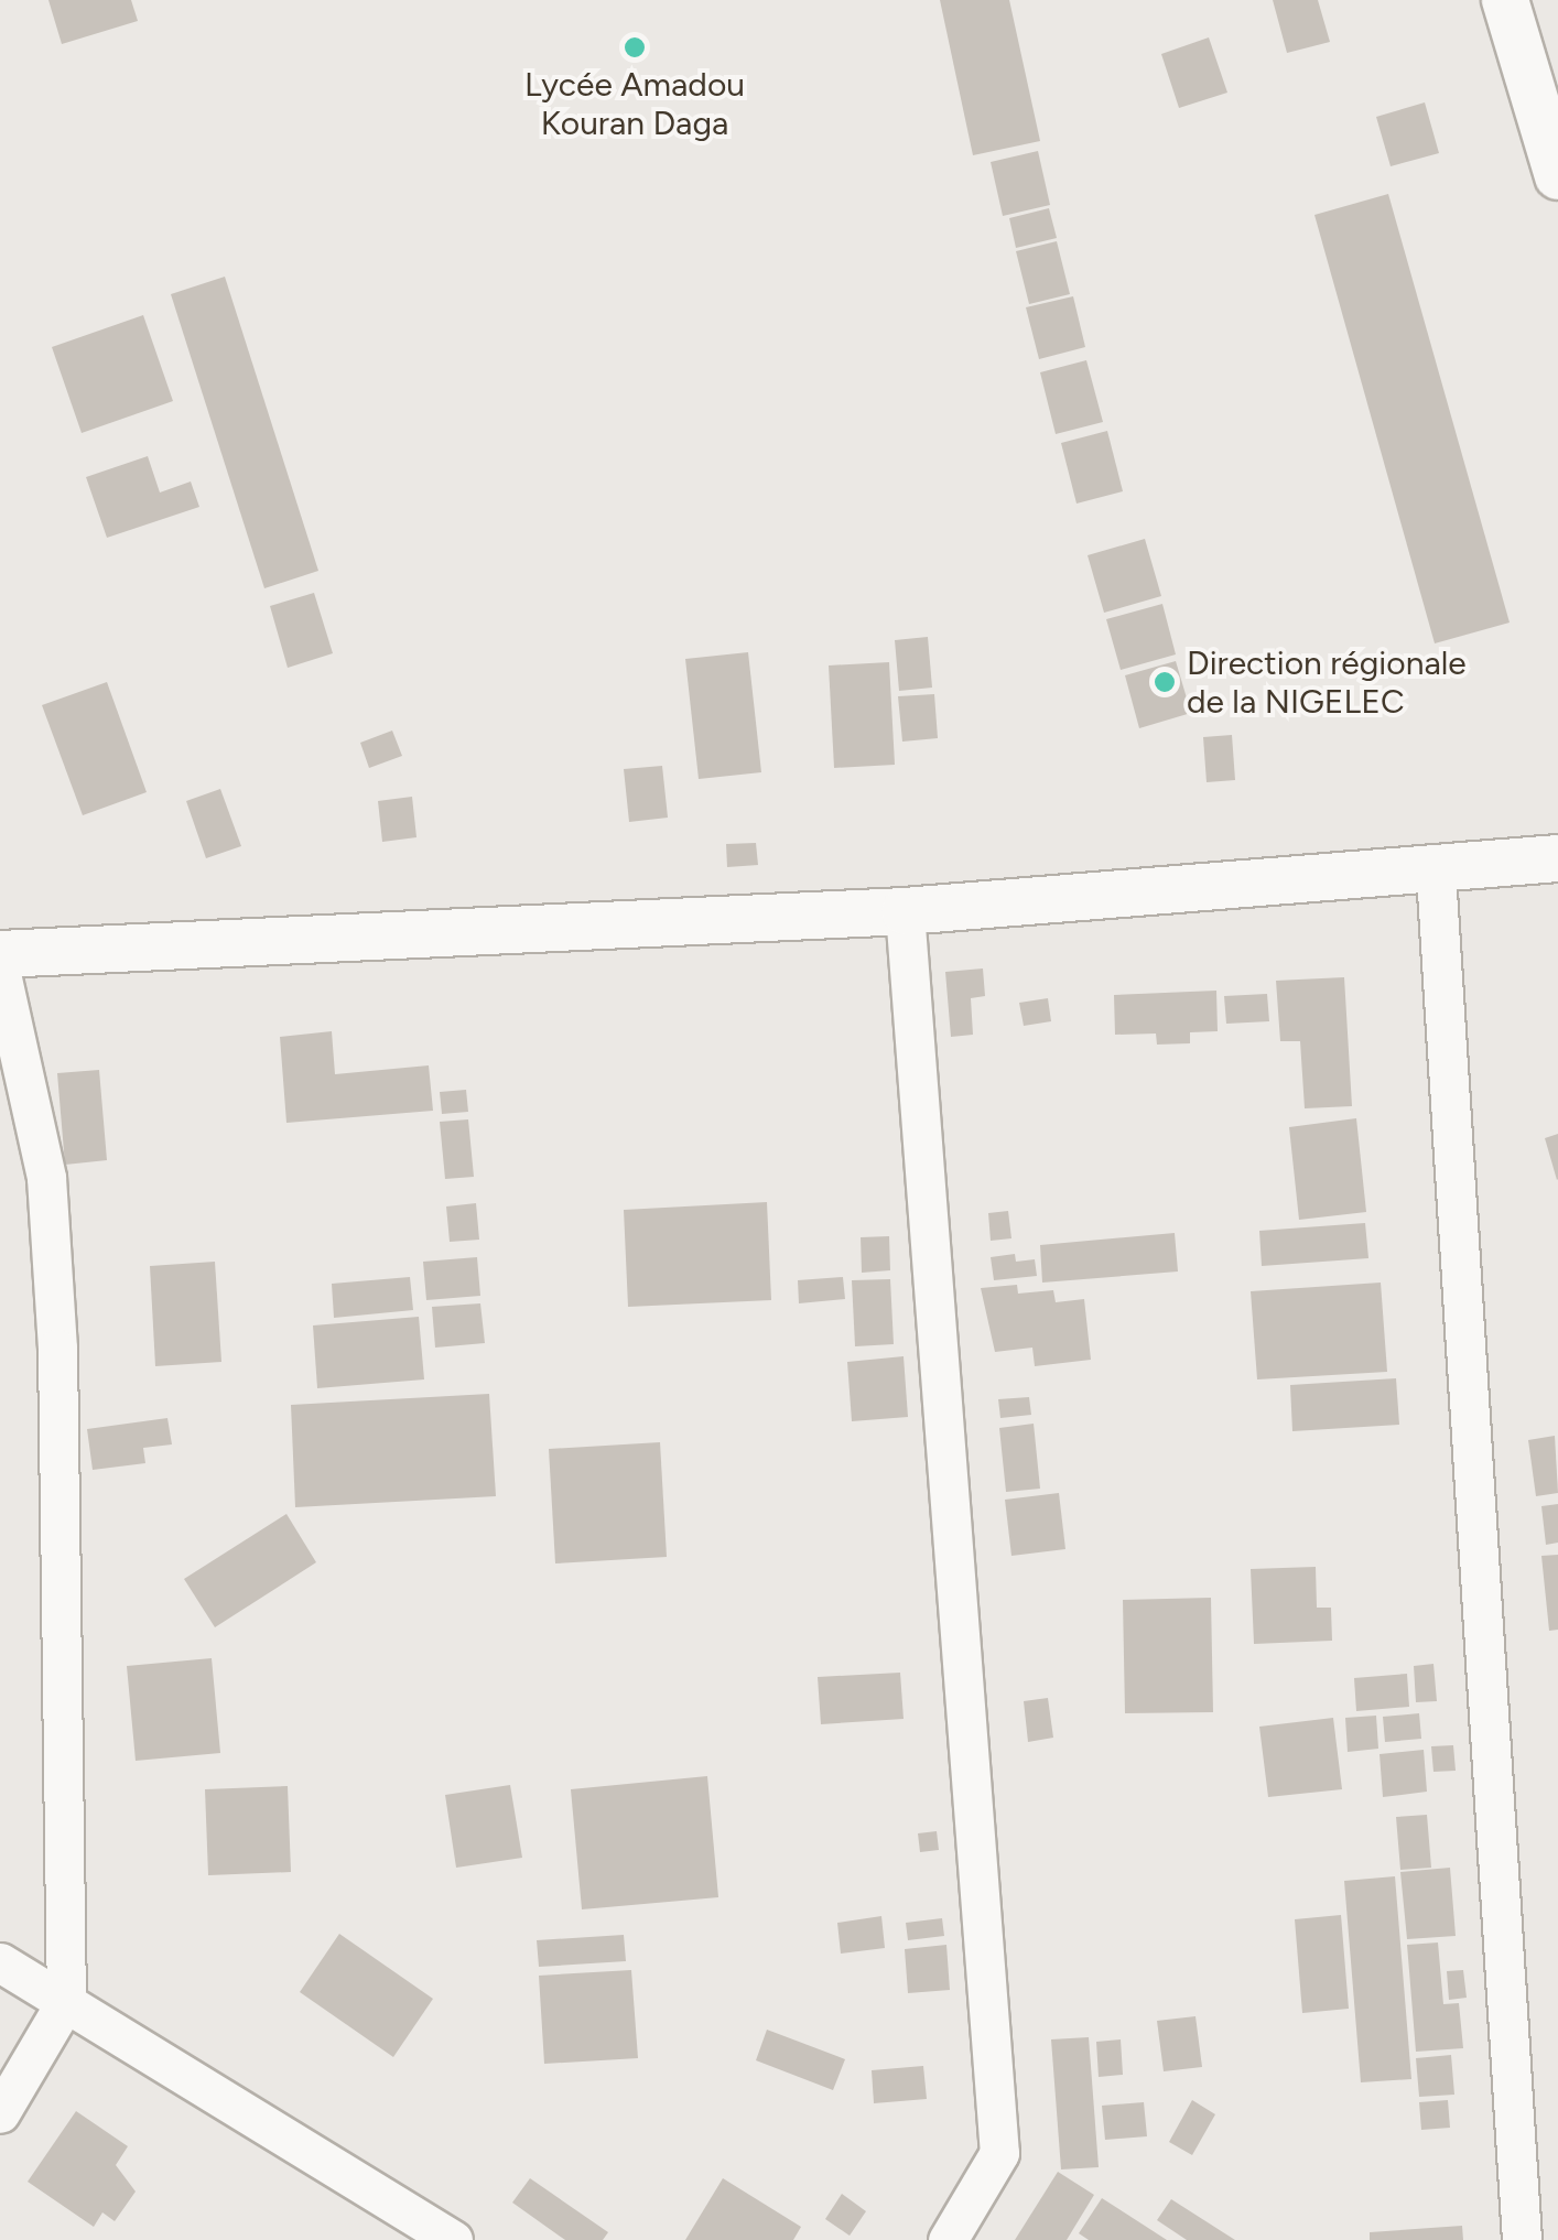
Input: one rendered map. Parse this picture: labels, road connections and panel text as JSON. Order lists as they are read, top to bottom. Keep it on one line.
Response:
{"places":["Lycée Amadou Kouran Daga","Direction régionale de la NIGELEC"]}
